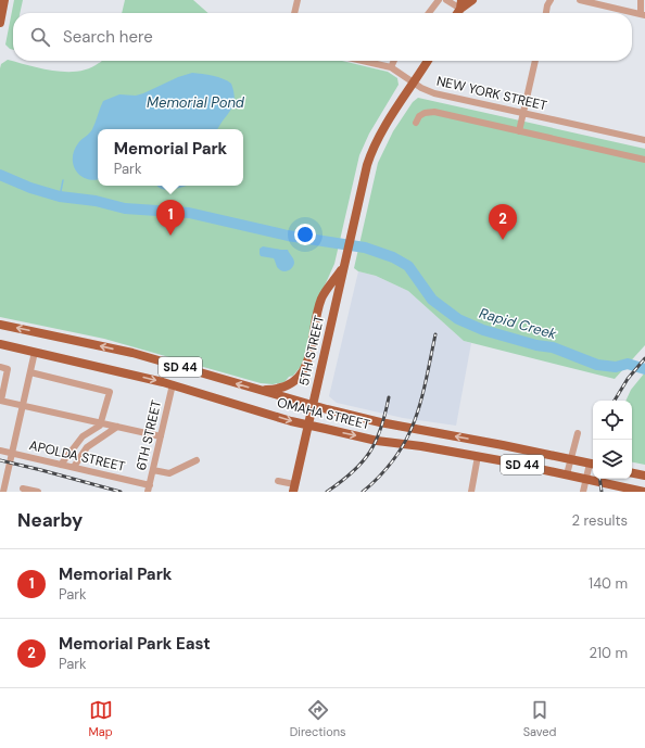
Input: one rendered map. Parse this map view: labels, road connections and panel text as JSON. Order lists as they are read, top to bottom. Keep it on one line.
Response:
{"streets":{"main road":["5TH STREET","SD 44","OMAHA STREET"],"street":["NEW YORK STREET","6TH STREET","APOLDA STREET"]},"crossings":[["NEW YORK STREET","5TH STREET"],["5TH STREET","OMAHA STREET"],["OMAHA STREET","6TH STREET"],["6TH STREET","APOLDA STREET"]],"water":["Memorial Pond","Rapid Creek"],"page":{"search":"Search here","popup":["Memorial Park","Park"],"pins":["1","2"],"heading":["Nearby","2 results"],"list":[{"mark":"1","name":"Memorial Park","note":"Park","value":"140 m"},{"mark":"2","name":"Memorial Park East","note":"Park","value":"210 m"}],"nav":["Map","Directions","Saved"]}}
